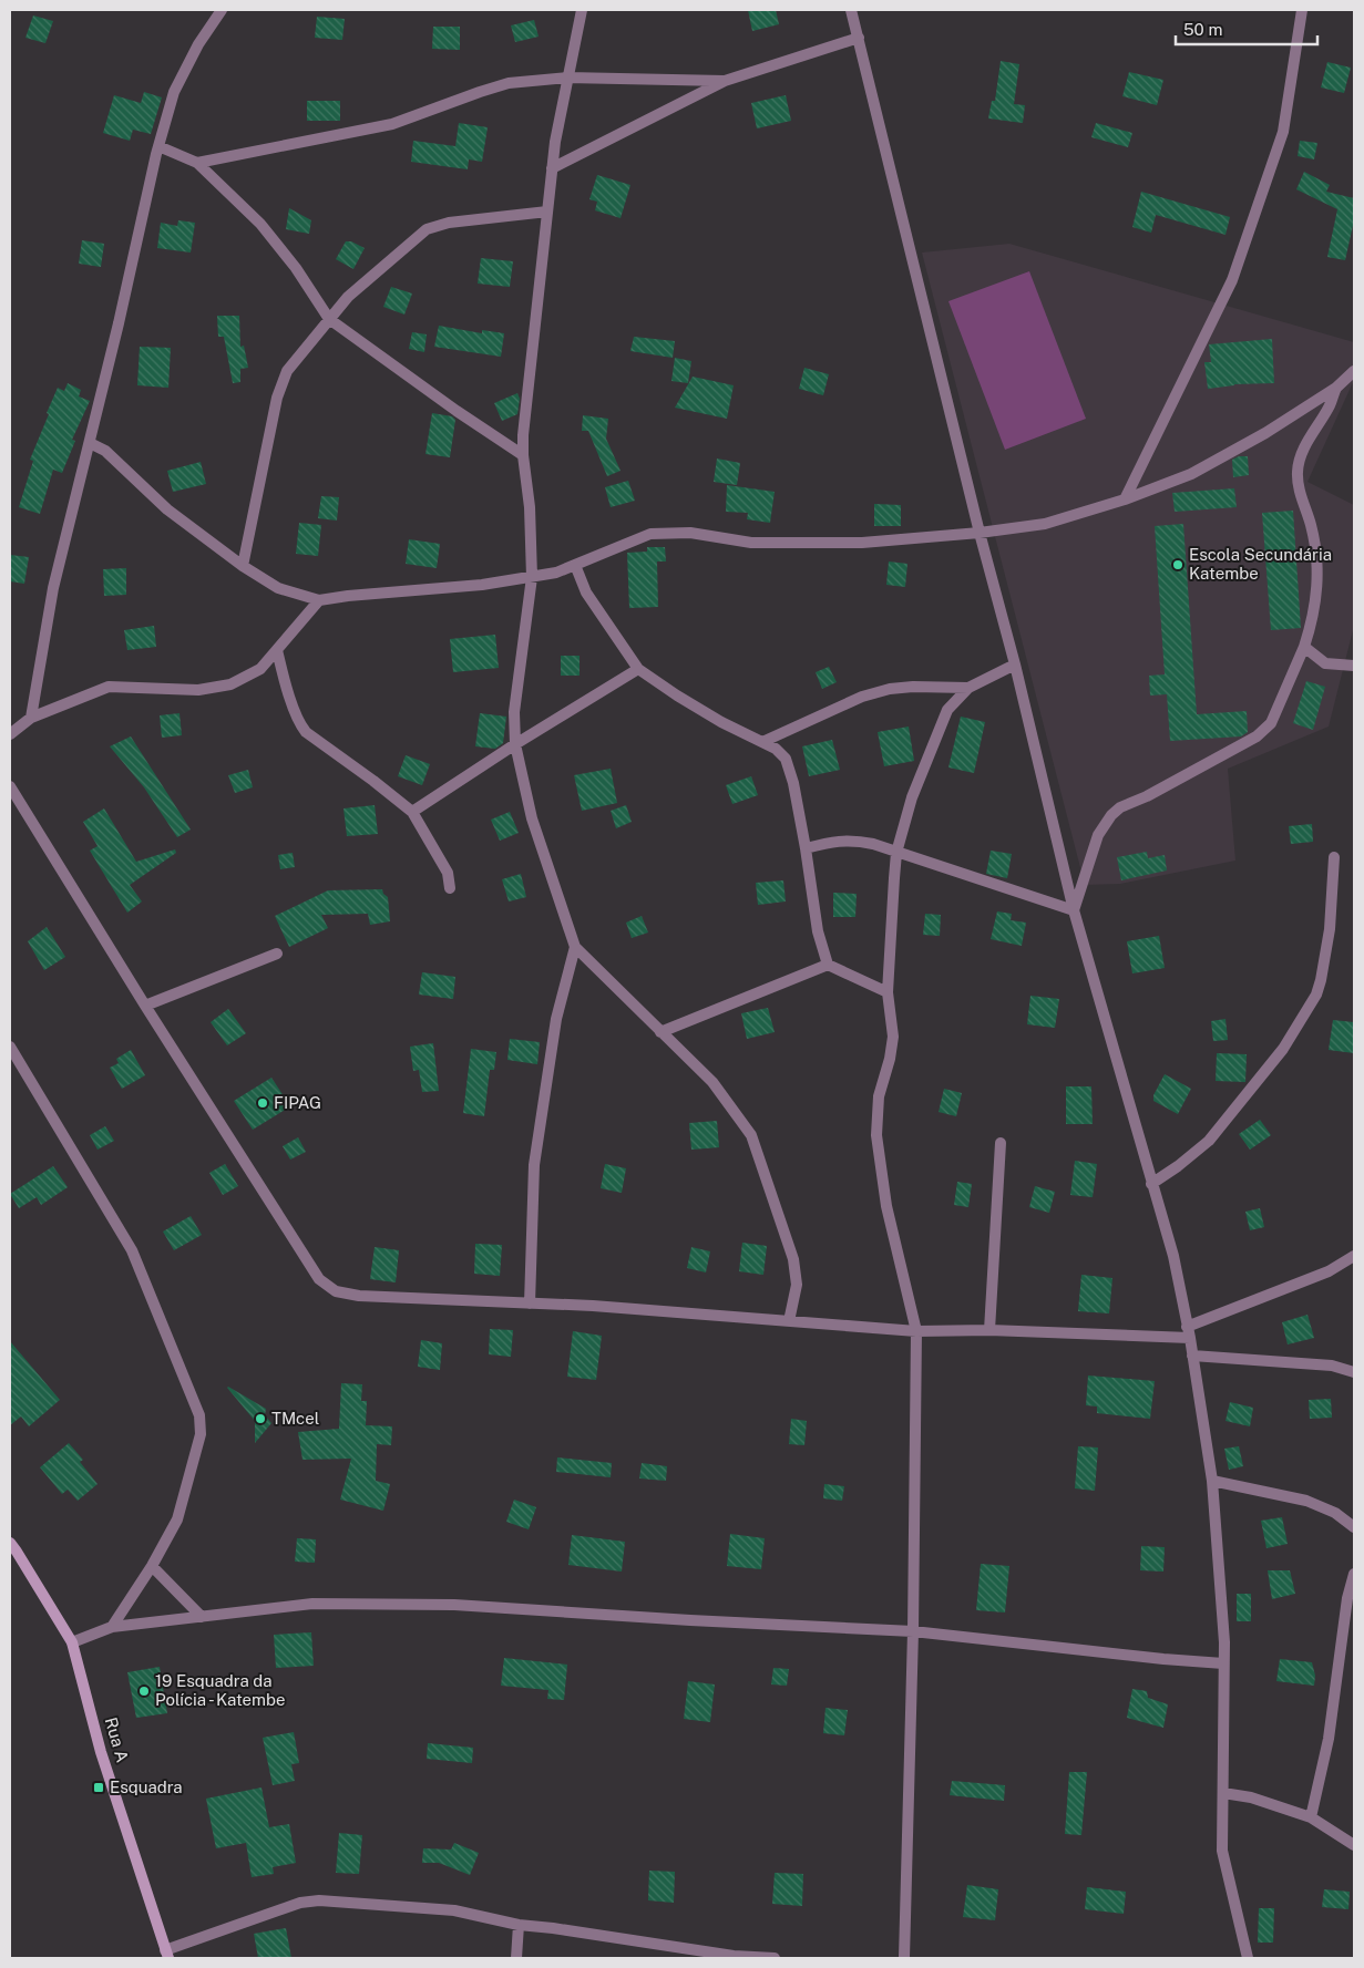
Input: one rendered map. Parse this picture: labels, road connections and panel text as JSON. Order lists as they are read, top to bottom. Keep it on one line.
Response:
{"streets":{"main road":["Rua A"]},"places":{"other":["Escola Secundária Katembe","FIPAG","TMcel","19 Esquadra da Polícia - Katembe"],"transit":["Esquadra"]},"scale_bar":"50 m"}
